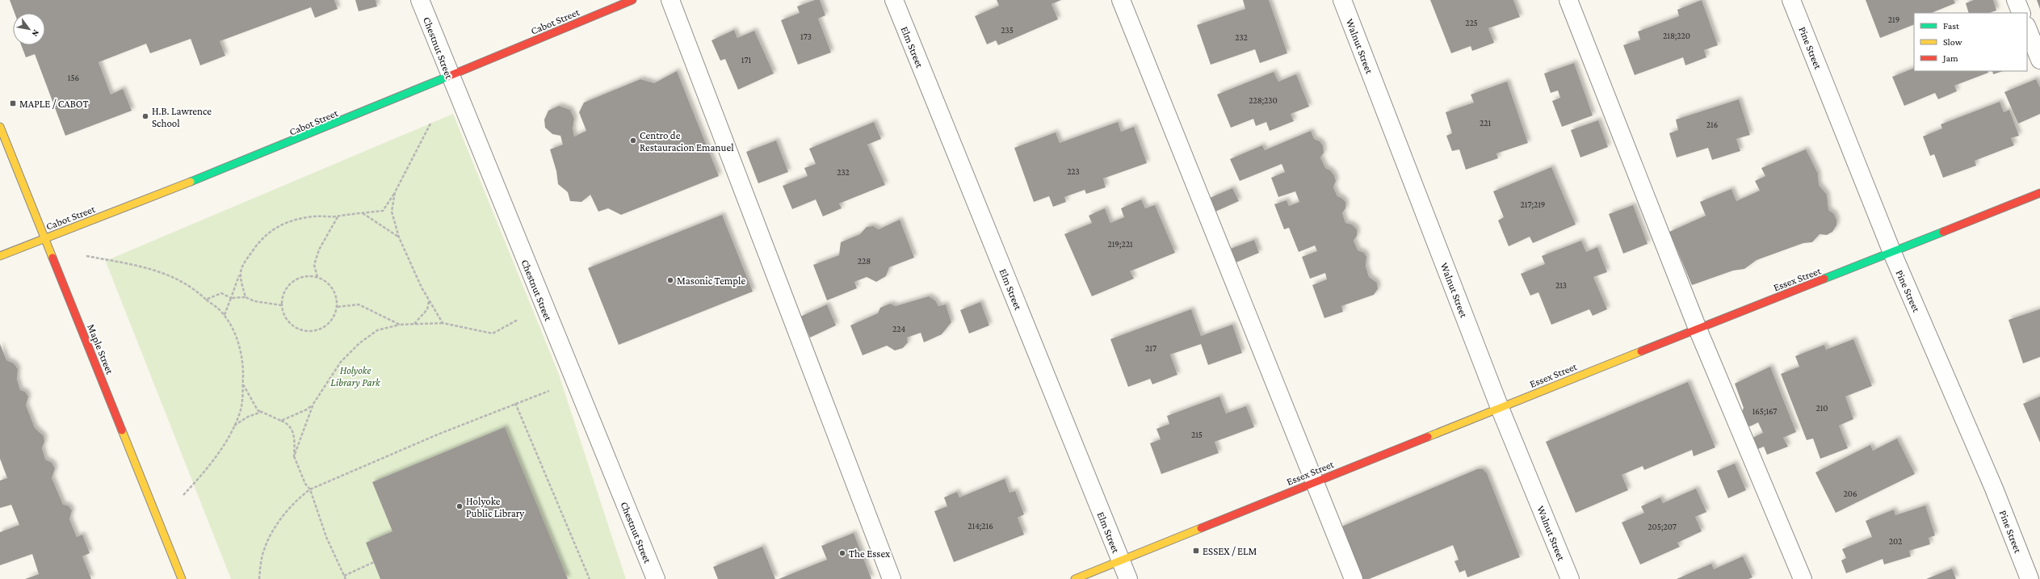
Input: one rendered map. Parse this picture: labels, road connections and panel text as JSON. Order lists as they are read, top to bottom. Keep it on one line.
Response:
{"streets":{"main road":["Cabot Street","Essex Street","Maple Street"],"street":["Walnut Street","Elm Street","Chestnut Street","Pine Street"]},"crossings":[["Cabot Street","Chestnut Street"],["Cabot Street","Maple Street"],["Walnut Street","Essex Street"],["Elm Street","Essex Street"],["Pine Street","Essex Street"]],"parks":["Holyoke Library Park"],"places":{"transit":["MAPLE / CABOT","ESSEX / ELM"],"other":["H.B. Lawrence School","Centro de Restauracion Emanuel","Masonic Temple","Holyoke Public Library","The Essex"]},"house_numbers":["219","225","235","218;220","173","232","171","156","228;230","221","216","223","232","217;219","219;221","228","213","224","217","210","165;167","215","206","214;216","205;207","202"],"legend":["Fast","Slow","Jam"],"north":"bottom right"}
